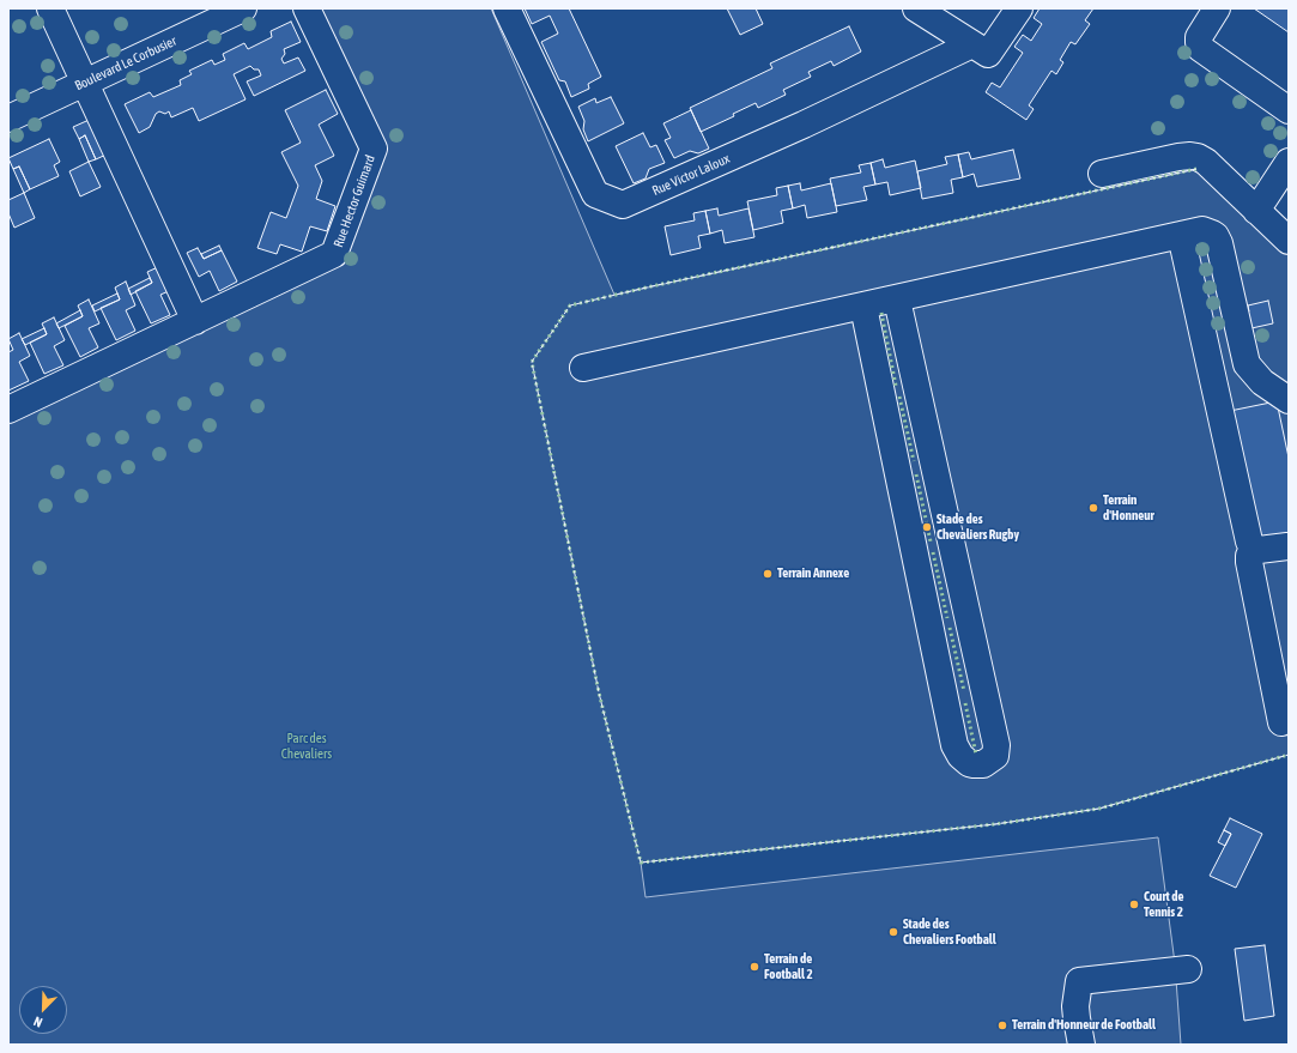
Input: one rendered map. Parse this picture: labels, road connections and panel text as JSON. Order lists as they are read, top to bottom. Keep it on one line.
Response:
{"streets":{"street":["Boulevard Le Corbusier","Rue Victor Laloux","Rue Hector Guimard"]},"parks":["Parc des Chevaliers"],"places":["Terrain d'Honneur","Stade des Chevaliers Rugby","Terrain Annexe","Court de Tennis 2","Stade des Chevaliers Football","Terrain de Football 2","Terrain d'Honneur de Football"],"north":"bottom left"}
